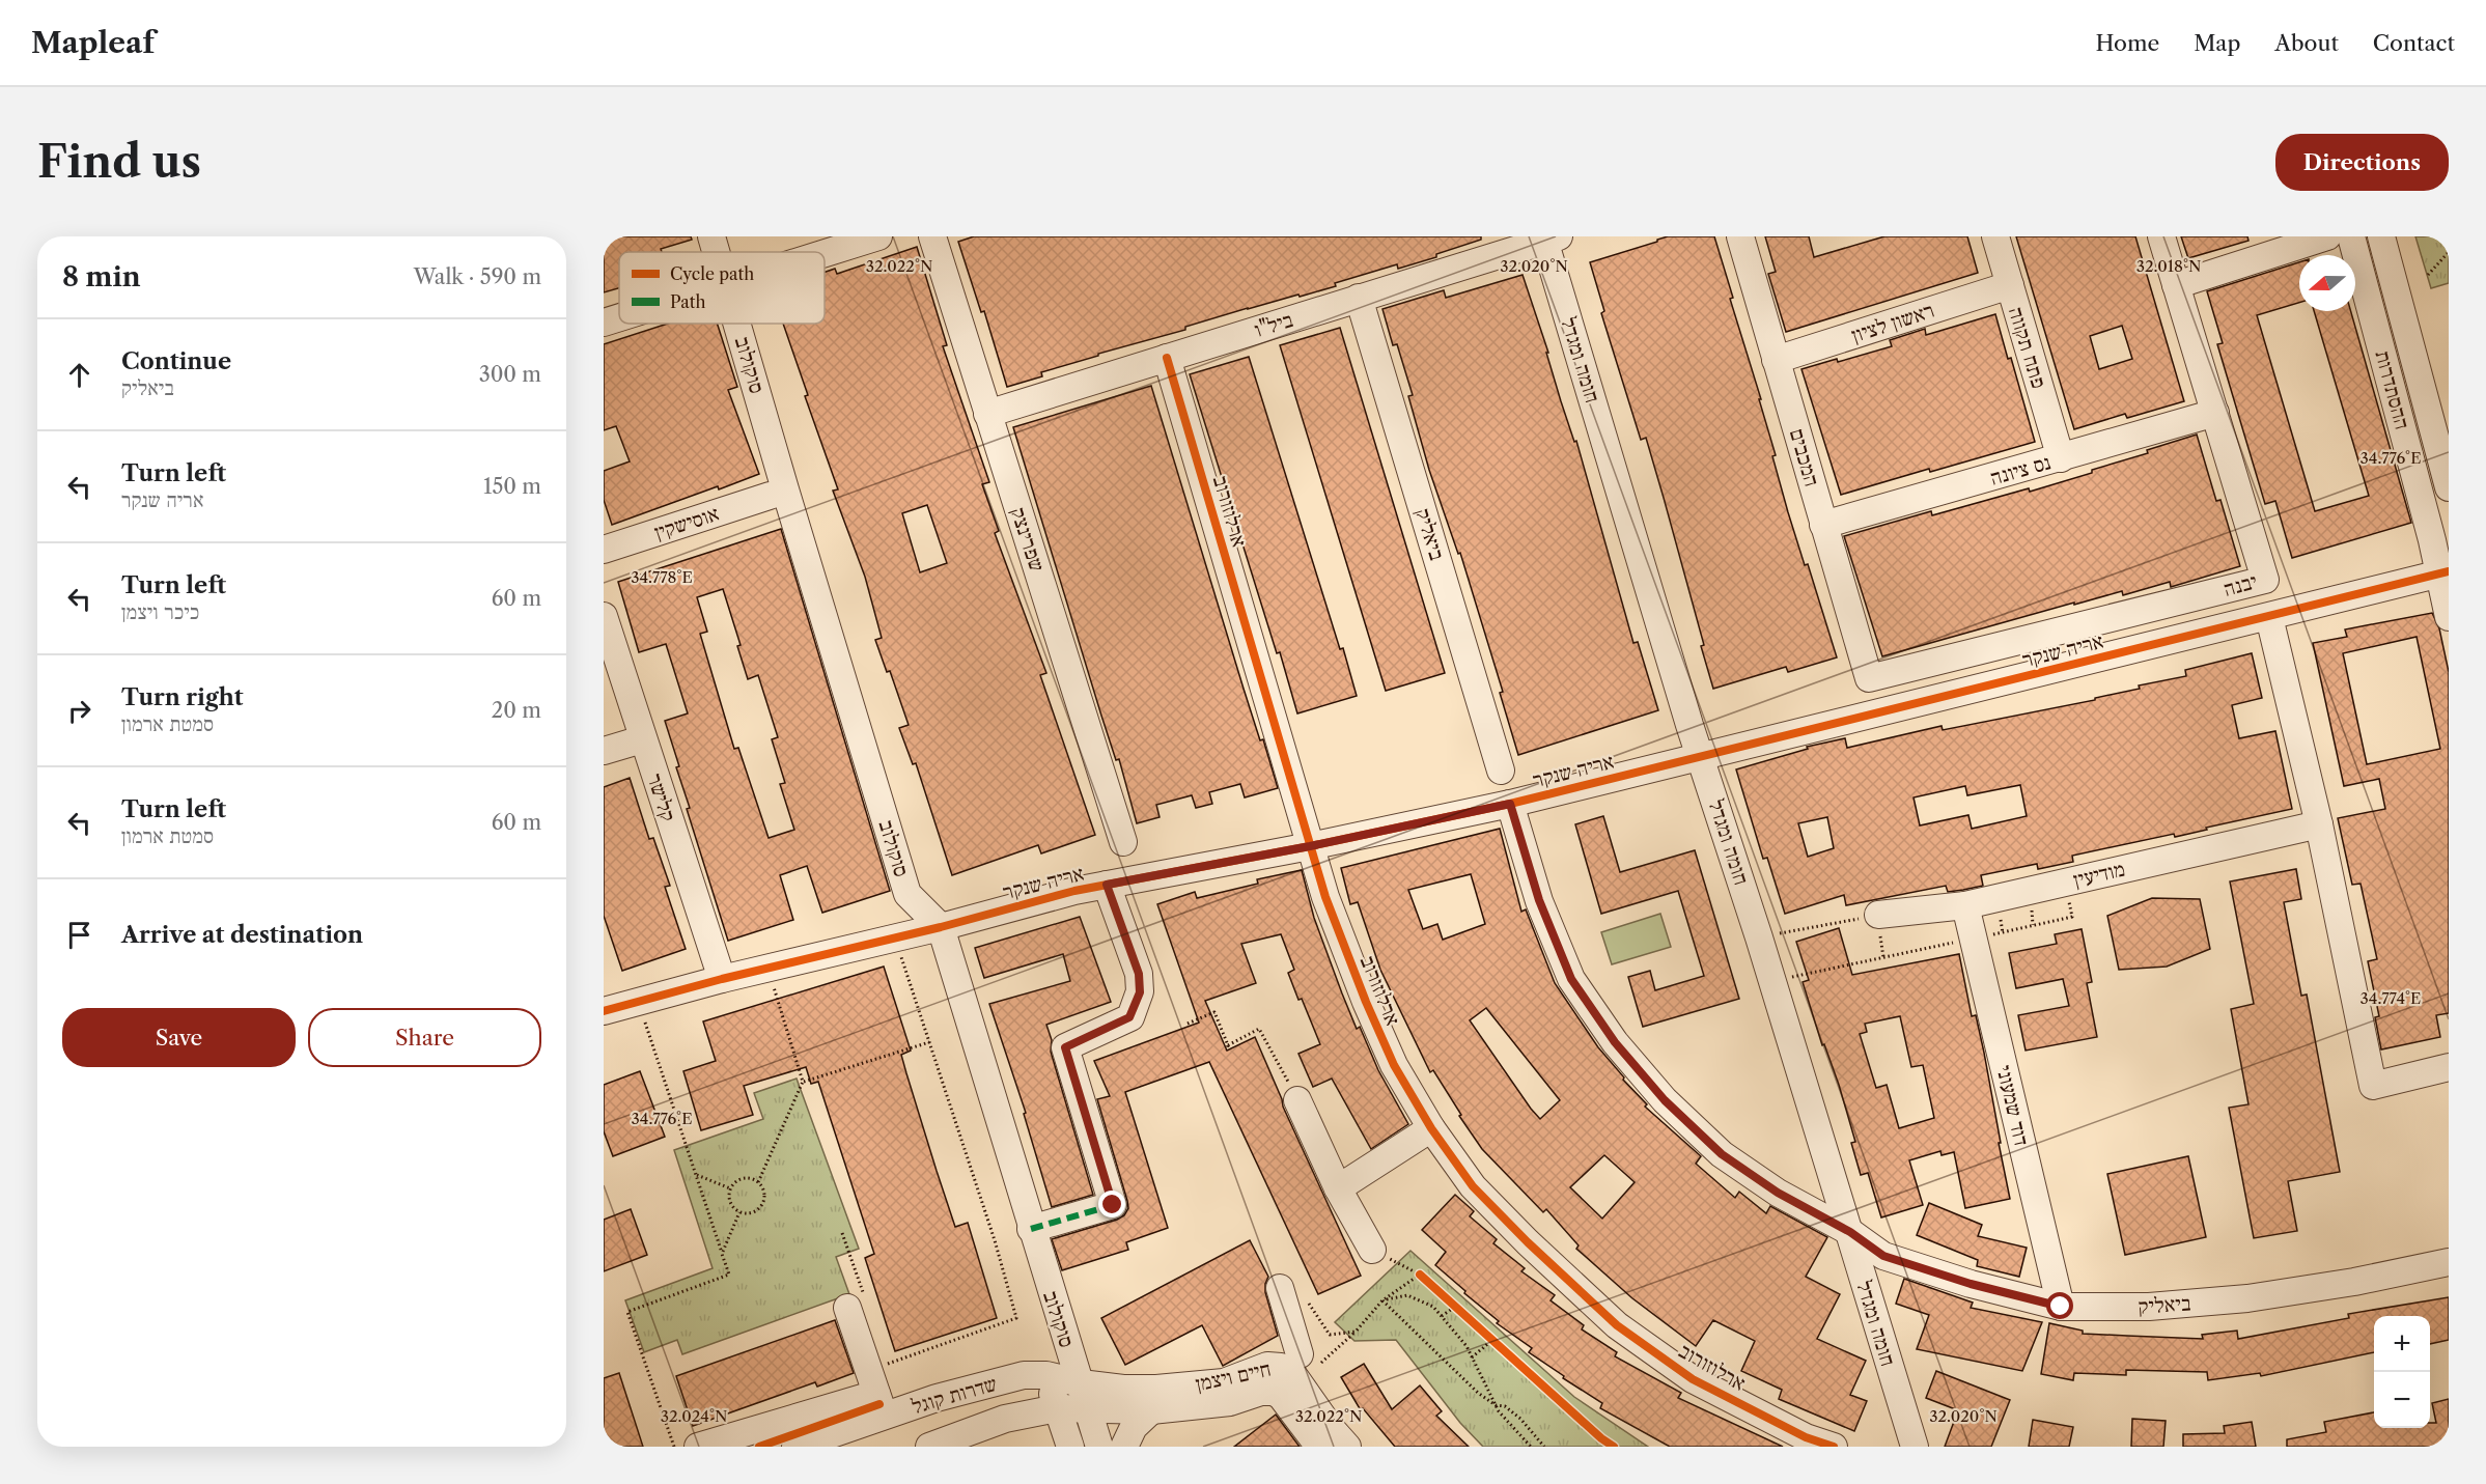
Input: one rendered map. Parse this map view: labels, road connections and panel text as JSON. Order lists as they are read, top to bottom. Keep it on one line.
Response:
{"streets":{"street":["ראשון לציון","ביל\"ו","פתח תקווה","חומה ומגדל","סוקולוב","ההסתדרות","המכבים","נס ציונה","ארלוזורוב","אוסישקין","ביאליק","שפרינצק","יבנה","אריה שנקר","קלישר","מודיעין","דוד שמעוני","חיים ויצמן","שדרות קוגל"]},"crossings":[["ראשון לציון","פתח תקווה"],["ראשון לציון","המכבים"],["ביל\"ו","חומה ומגדל"],["ביל\"ו","ארלוזורוב"],["ביל\"ו","ביאליק"],["ביל\"ו","שפרינצק"],["פתח תקווה","נס ציונה"],["חומה ומגדל","ביאליק"],["חומה ומגדל","אריה שנקר"],["סוקולוב","אריה שנקר"],["סוקולוב","חיים ויצמן"],["סוקולוב","שדרות קוגל"],["ההסתדרות","אריה שנקר"],["המכבים","נס ציונה"],["המכבים","יבנה"],["נס ציונה","יבנה"],["ארלוזורוב","אריה שנקר"],["ביאליק","אריה שנקר"],["ביאליק","דוד שמעוני"],["יבנה","אריה שנקר"],["יבנה","מודיעין"],["אריה שנקר","קלישר"],["מודיעין","דוד שמעוני"],["חיים ויצמן","שדרות קוגל"]],"legend":["Cycle path","Path"],"north":"left","page":{"header":"Mapleaf","nav":["Home","Map","About","Contact"],"buttons":["Directions",["Save","Share"]],"title":"Find us","heading":["8 min","Walk · 590 m"],"list":[["Continue","ביאליק","300 m"],["Turn left","אריה שנקר","150 m"],["Turn left","כיכר ויצמן","60 m"],["Turn right","סמטת ארמון","20 m"],["Turn left","סמטת ארמון","60 m"],"Arrive at destination"],"map_buttons":["+","−"]},"coordinates":["32.018°N","32.022°N","32.020°N","34.776°E","34.778°E","34.774°E","32.024°N"]}
